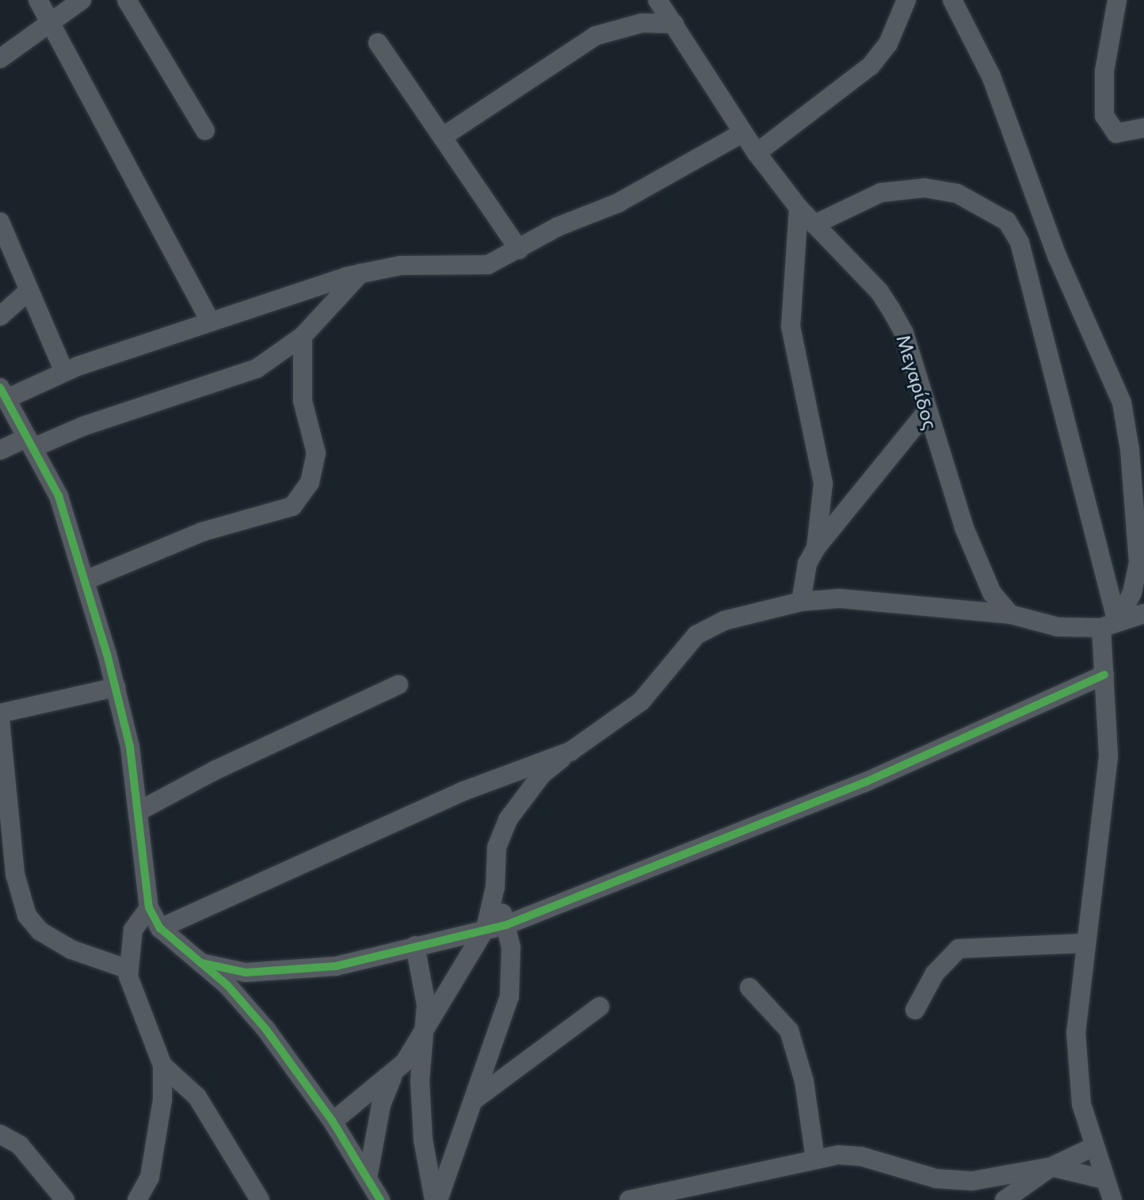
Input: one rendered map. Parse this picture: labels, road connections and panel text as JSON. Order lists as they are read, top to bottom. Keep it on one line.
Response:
{"streets":{"street":["Μεγαρίδος"]}}
